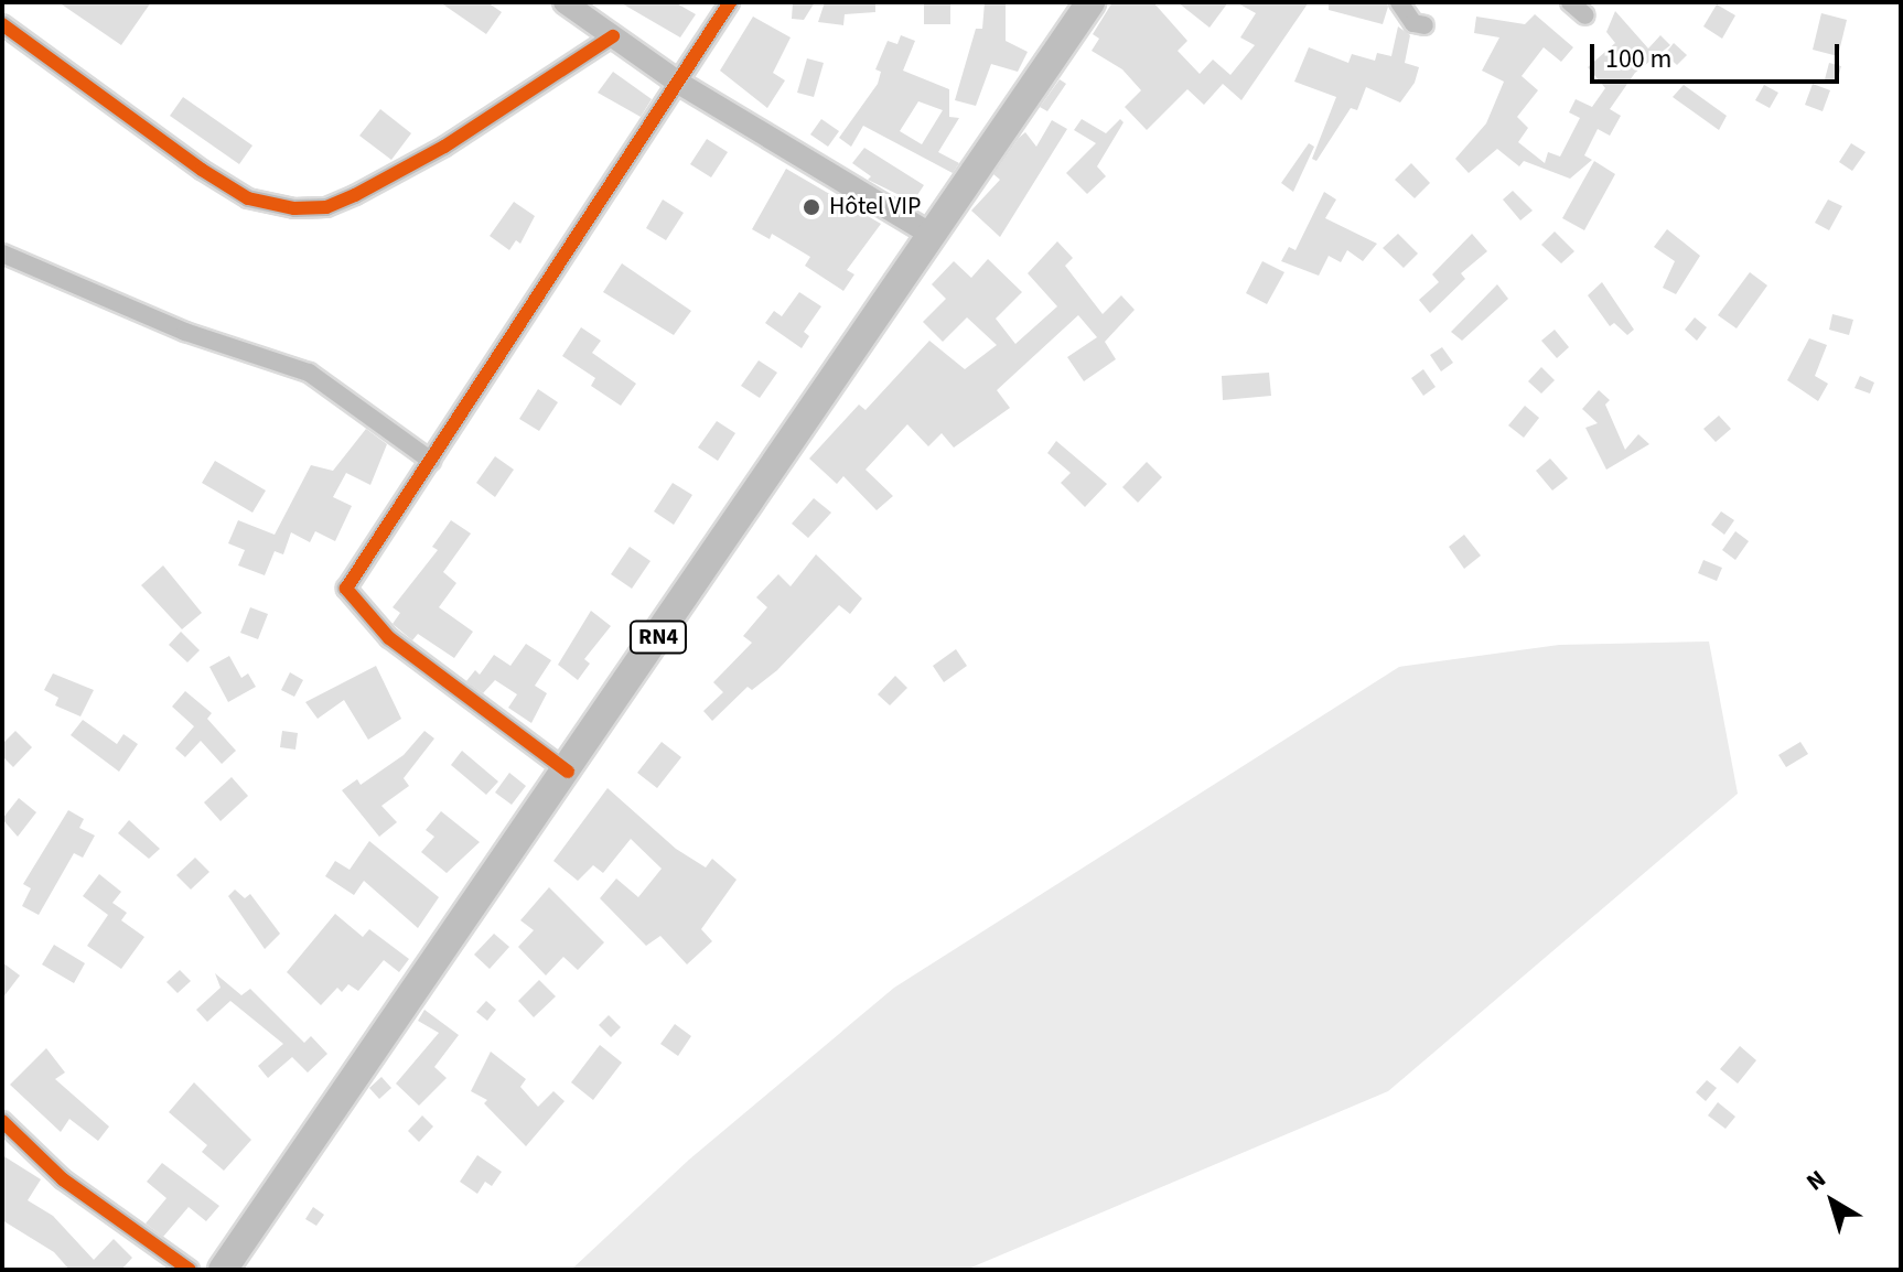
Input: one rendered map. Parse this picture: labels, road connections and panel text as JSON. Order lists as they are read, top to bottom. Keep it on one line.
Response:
{"streets":{"highway":["RN4"]},"places":["Hôtel VIP"],"scale_bar":"100 m","north":"top left"}
